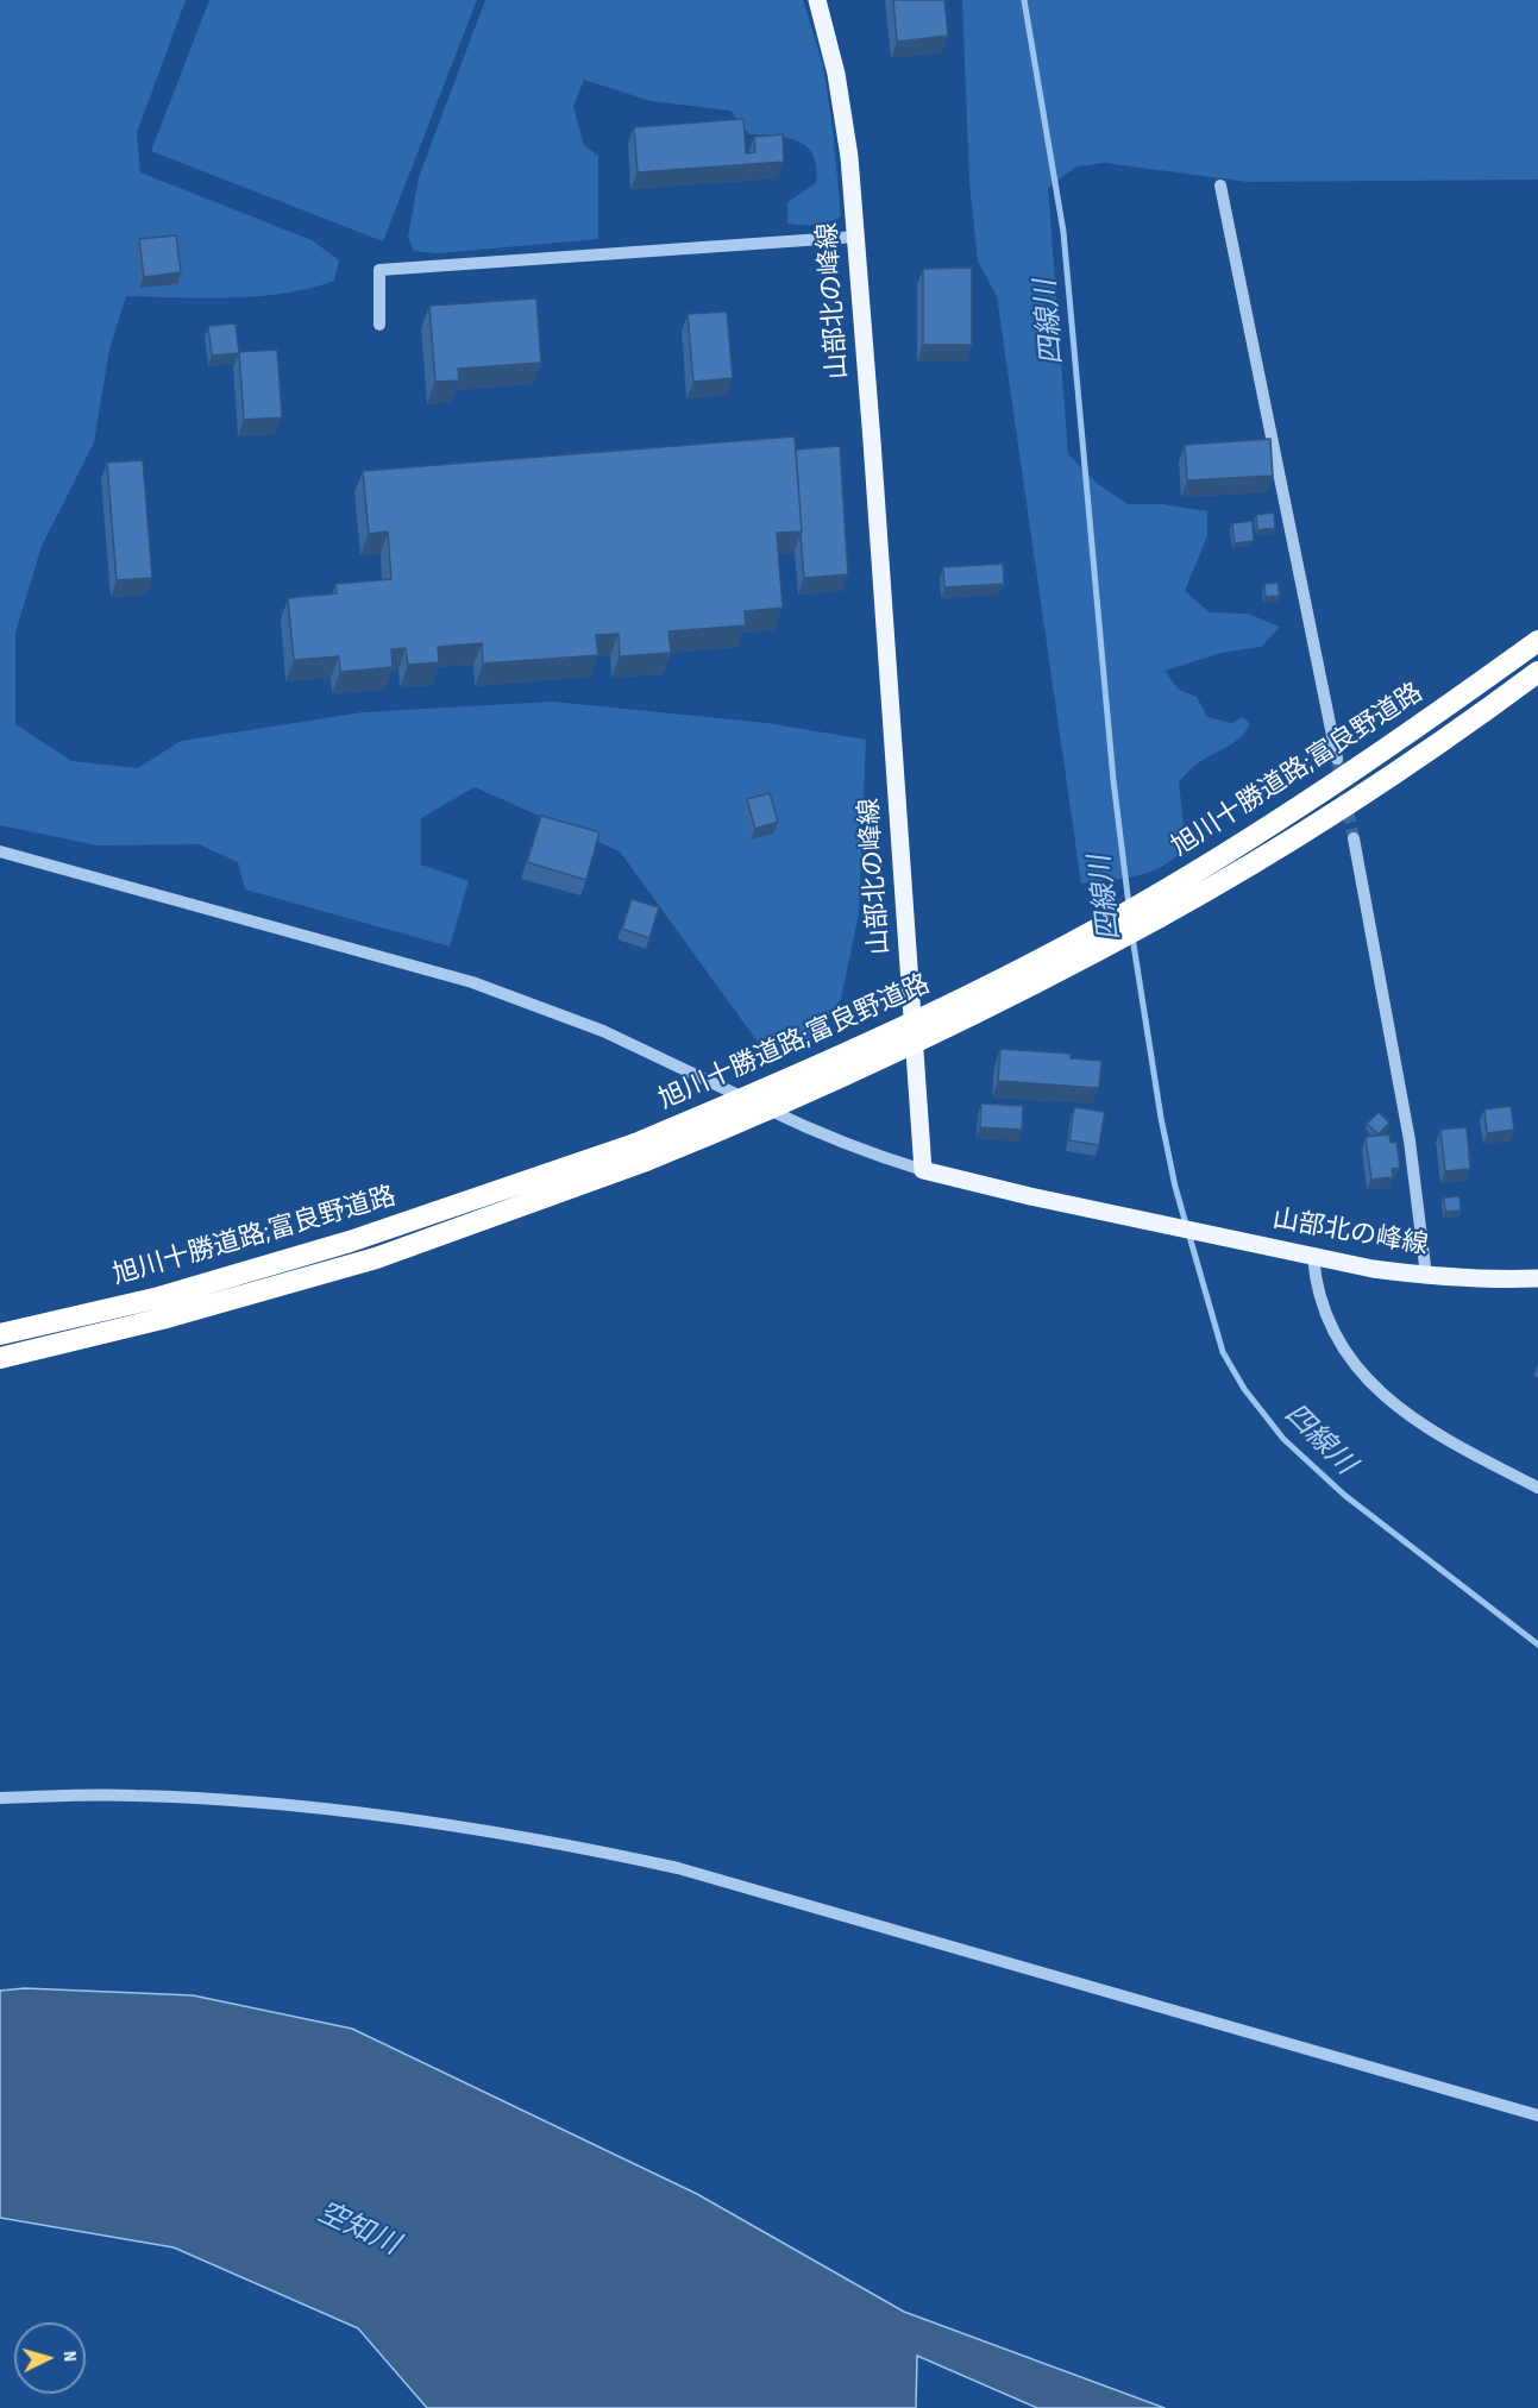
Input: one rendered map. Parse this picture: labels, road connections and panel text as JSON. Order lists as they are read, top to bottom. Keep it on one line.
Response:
{"streets":{"highway":["旭川十勝道路;富良野道路"],"main road":["山部北の峰線"]},"water":["四線川","空知川"],"north":"right"}
